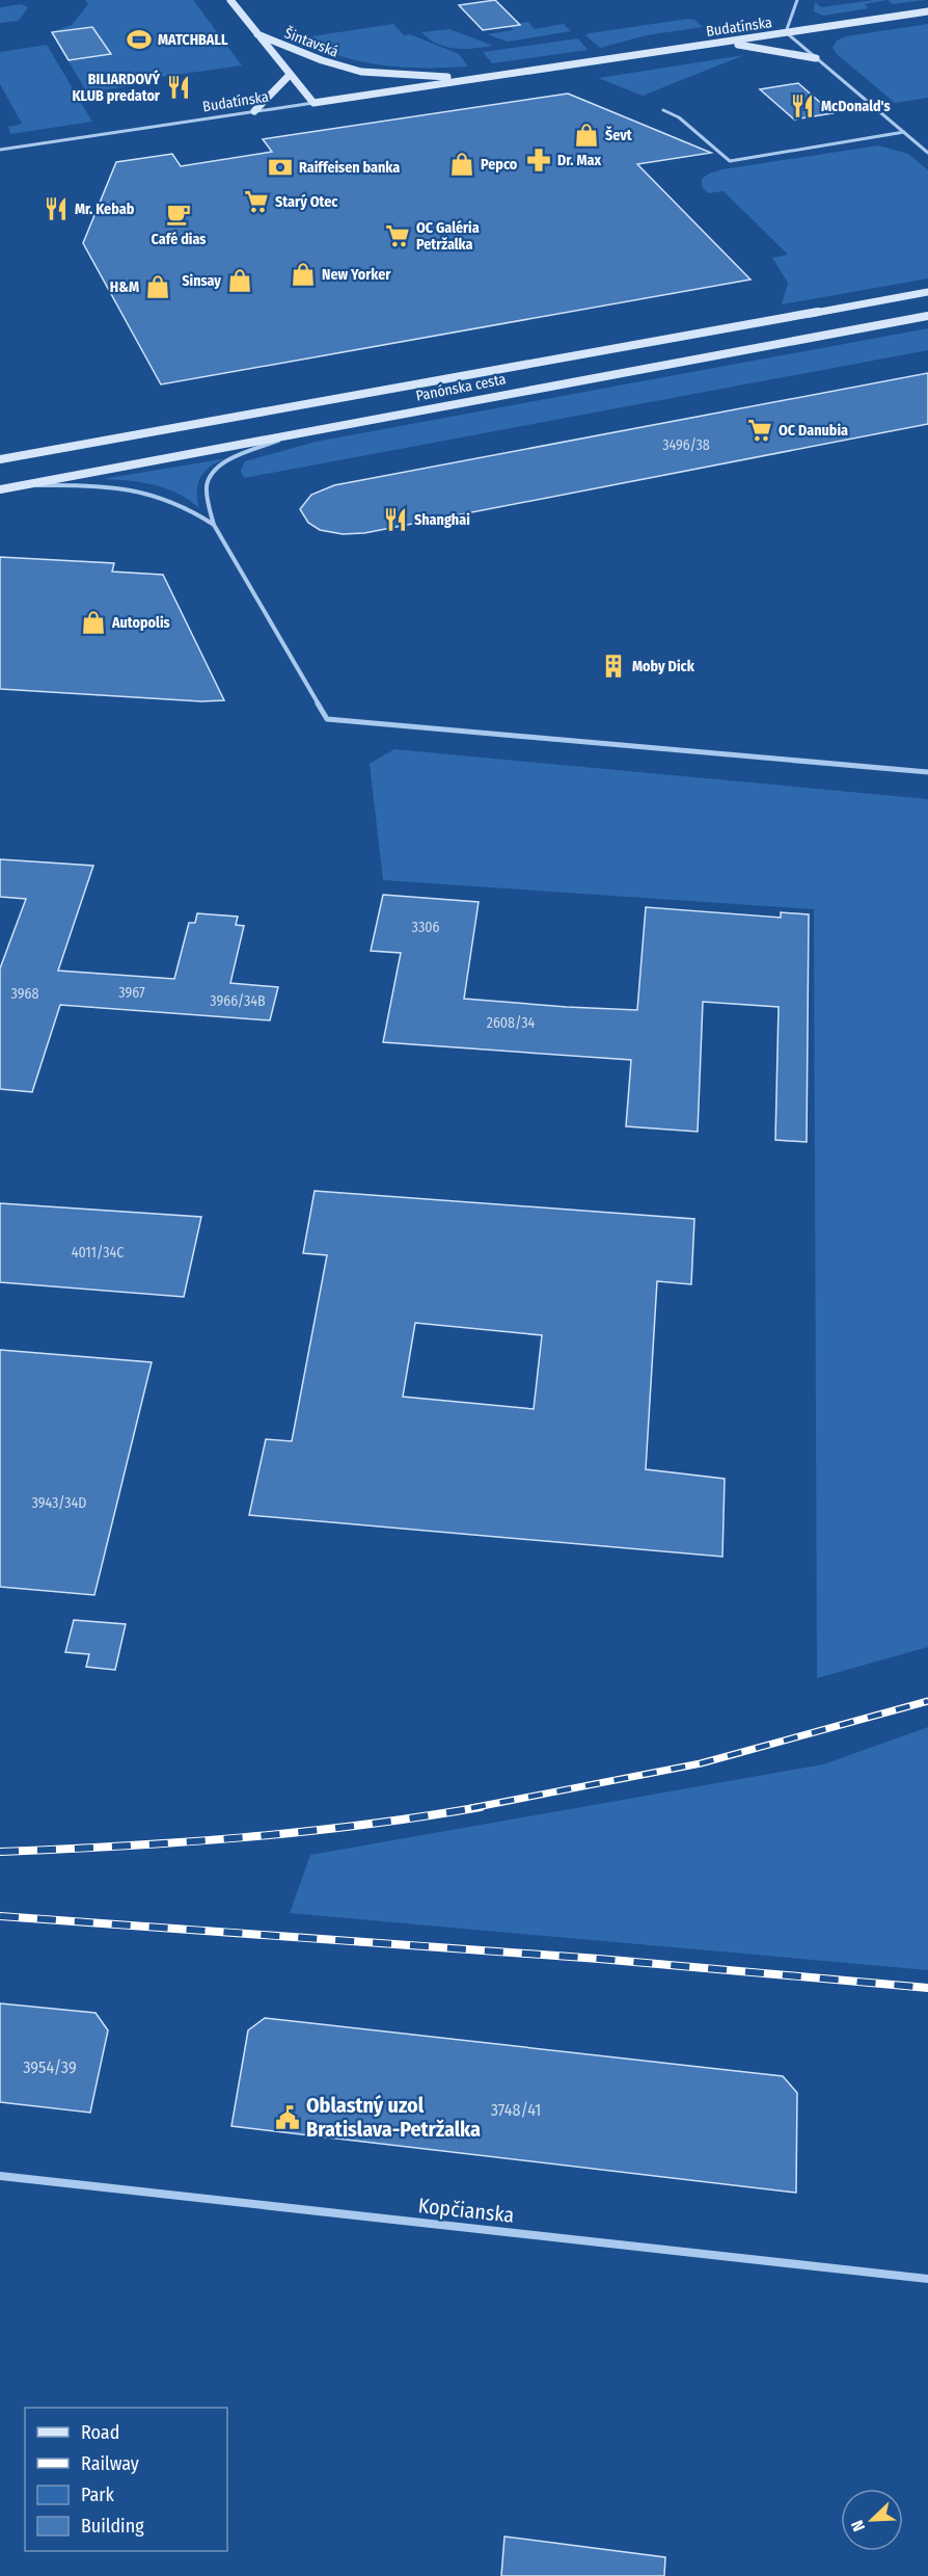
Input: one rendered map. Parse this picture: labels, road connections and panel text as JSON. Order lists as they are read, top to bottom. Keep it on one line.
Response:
{"streets":{"main road":["Budatínska","Šintavská","Panónska cesta"],"street":["Kopčianska"]},"crossings":[["Budatínska","Šintavská"]],"places":{"sports":["MATCHBALL"],"restaurant":["BILIARDOVÝ KLUB predator","McDonald's","Mr. Kebab","Shanghai"],"shop":["Ševt","Pepco","New Yorker","Sinsay","H&M","Autopolis"],"pharmacy":["Dr. Max"],"bank":["Raiffeisen banka"],"supermarket":["Starý Otec","OC Galéria Petržalka","OC Danubia"],"cafe":["Café dias"],"building":["Moby Dick"],"public building":["Oblastný uzol Bratislava-Petržalka"]},"house_numbers":["3496/38","3306","3967","3968","3966/34B","2608/34","4011/34C","3943/34D","3954/39","3748/41"],"legend":["Road","Railway","Park","Building"],"north":"bottom left"}
